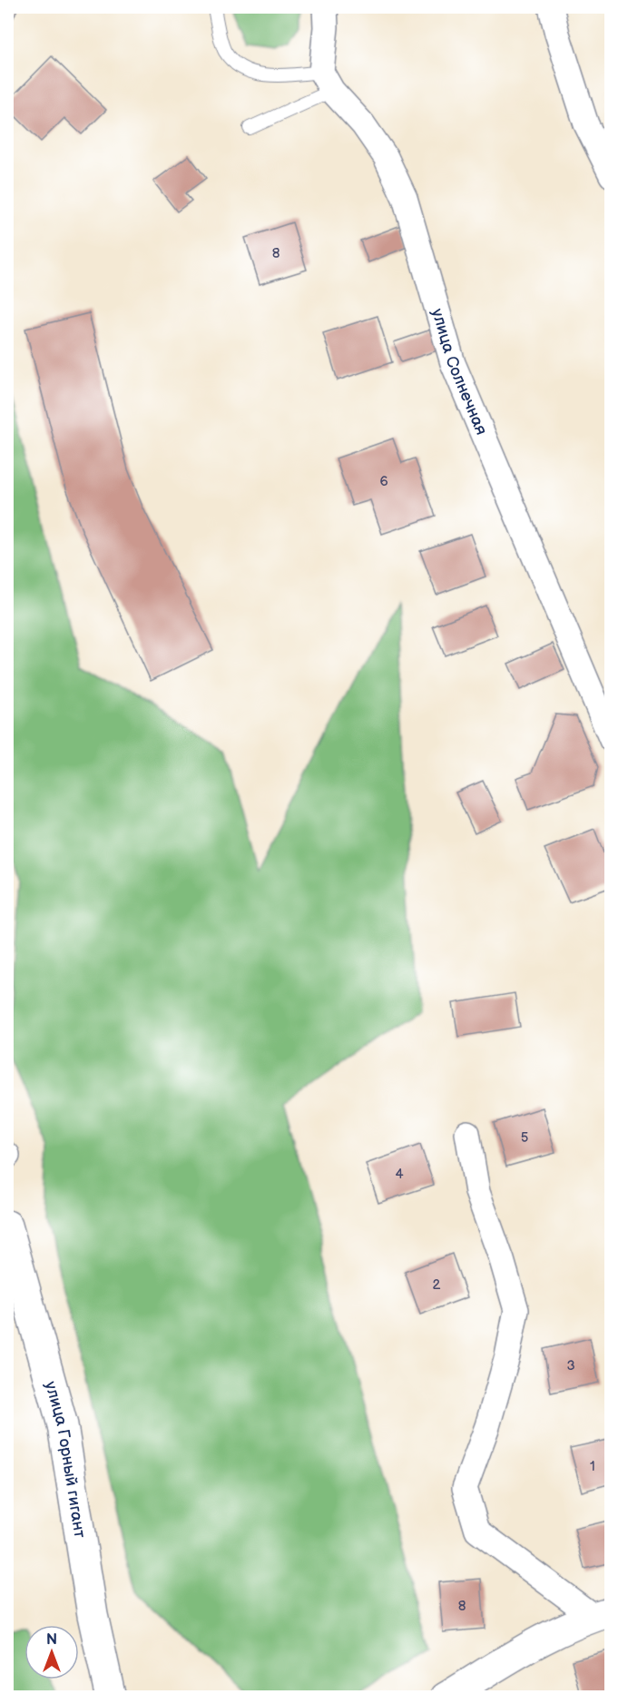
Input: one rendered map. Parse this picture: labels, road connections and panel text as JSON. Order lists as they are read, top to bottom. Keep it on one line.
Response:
{"streets":{"street":["улица Солнечная","улица Горный гигант"]},"house_numbers":["8","6","5","4","2","3","1","8"],"north":"top"}
